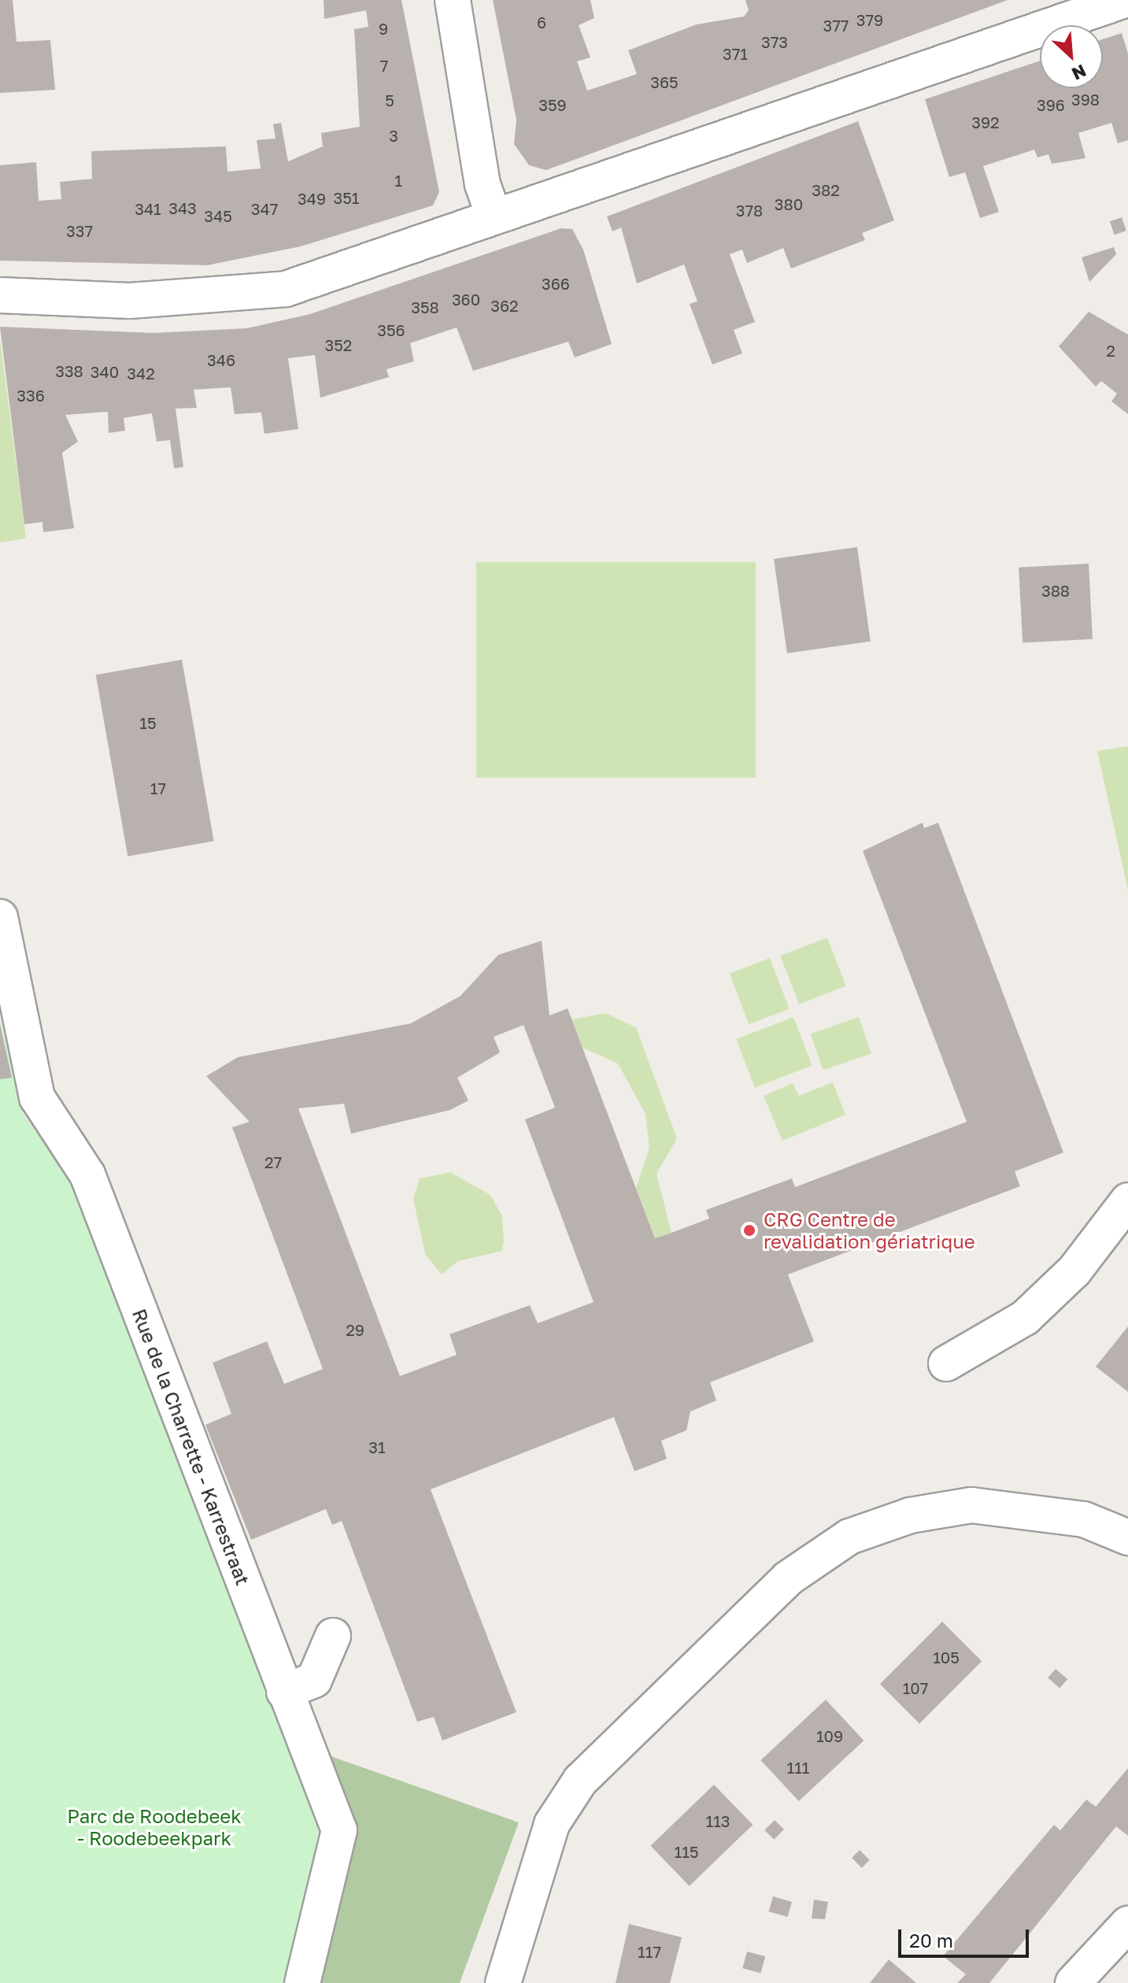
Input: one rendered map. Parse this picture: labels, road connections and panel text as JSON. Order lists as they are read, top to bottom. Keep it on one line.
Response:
{"streets":{"street":["Rue de la Charrette - Karrestraat"]},"parks":["Parc de Roodebeek - Roodebeekpark"],"places":["CRG Centre de revalidation gériatrique"],"house_numbers":["379","6","377","9","373","371","7","365","398","5","359","396","392","3","1","382","351","349","380","343","341","347","378","345","337","366","360","362","358","356","352","2","346","338","340","342","336","388","15","17","27","29","31","105","107","109","111","113","115","117"],"scale_bar":"20 m","north":"bottom right"}
